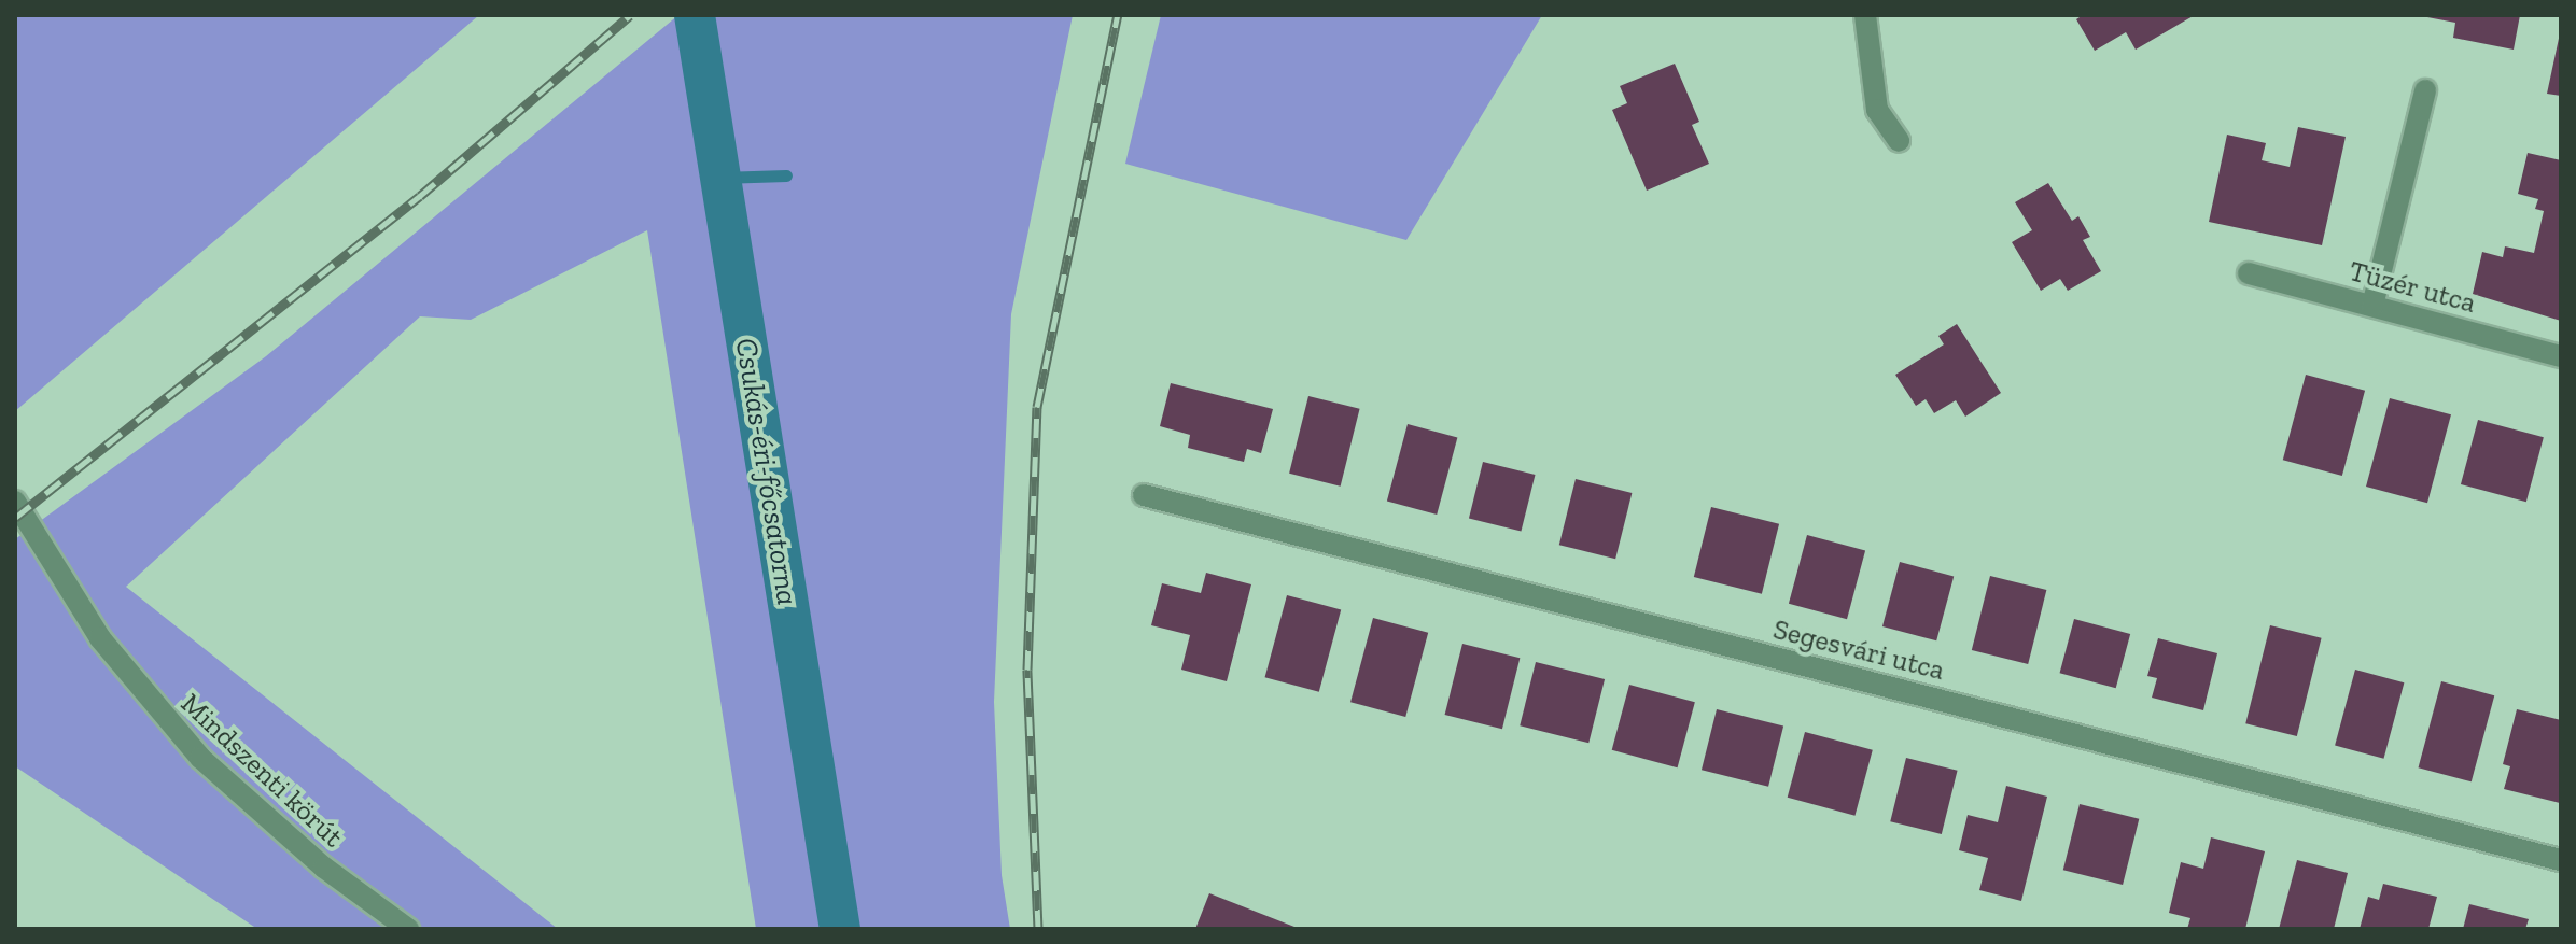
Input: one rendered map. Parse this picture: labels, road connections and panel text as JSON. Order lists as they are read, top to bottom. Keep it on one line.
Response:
{"streets":{"street":["Tüzér utca","Segesvári utca","Mindszenti körút"]},"water":["Csukás-éri-főcsatorna"]}
